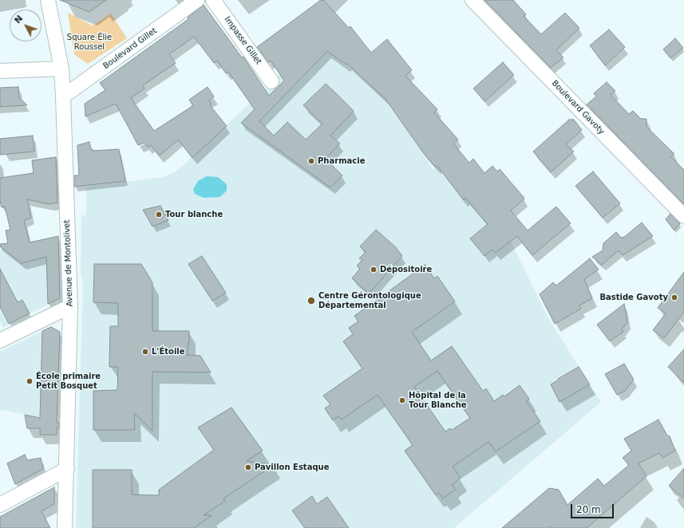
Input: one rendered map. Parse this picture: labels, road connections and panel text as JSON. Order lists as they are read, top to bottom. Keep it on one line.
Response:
{"streets":{"street":["Impasse Gillet","Boulevard Gillet","Boulevard Gavoty","Avenue de Montolivet"]},"crossings":[["Boulevard Gillet","Avenue de Montolivet"]],"parks":["Square Élie Roussel"],"places":["Pharmacie","Tour blanche","Dépositoire","Bastide Gavoty","Centre Gérontologique Départemental","L'Étoile","École primaire Petit Bosquet","Hôpital de la Tour Blanche","Pavillon Estaque"],"scale_bar":"20 m","north":"top left"}
